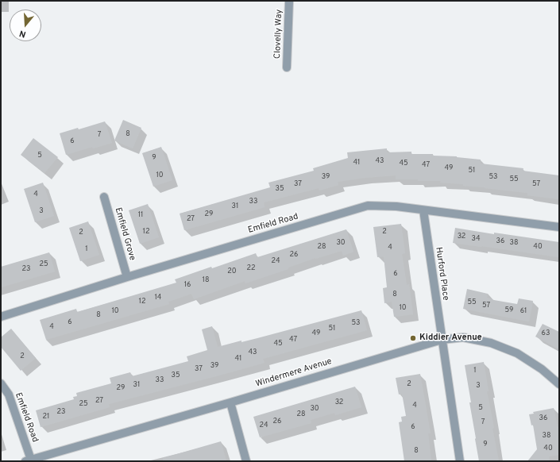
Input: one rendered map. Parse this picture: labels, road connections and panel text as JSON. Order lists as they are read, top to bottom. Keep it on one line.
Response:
{"streets":{"street":["Clovelly Way","Emfield Road","Emfield Grove","Hurford Place","Windermere Avenue"]},"crossings":[["Emfield Road","Emfield Grove"],["Emfield Road","Hurford Place"],["Emfield Road","Windermere Avenue"],["Hurford Place","Windermere Avenue"]],"places":["Kiddier Avenue"],"house_numbers":["8","7","6","5","9","43","41","45","47","49","51","10","39","53","55","37","57","35","4","33","31","3","29","11","27","12","2","2","32","34","36","30","38","28","40","4","1","26","24","25","22","23","20","6","18","16","8","14","12","55","57","10","59","10","61","8","6","53","4","51","49","63","47","45","43","2","41","39","37","1","35","33","2","31","3","29","27","32","25","4","5","30","23","28","21","36","26","7","24","6","38","9","40","8"],"north":"bottom"}
